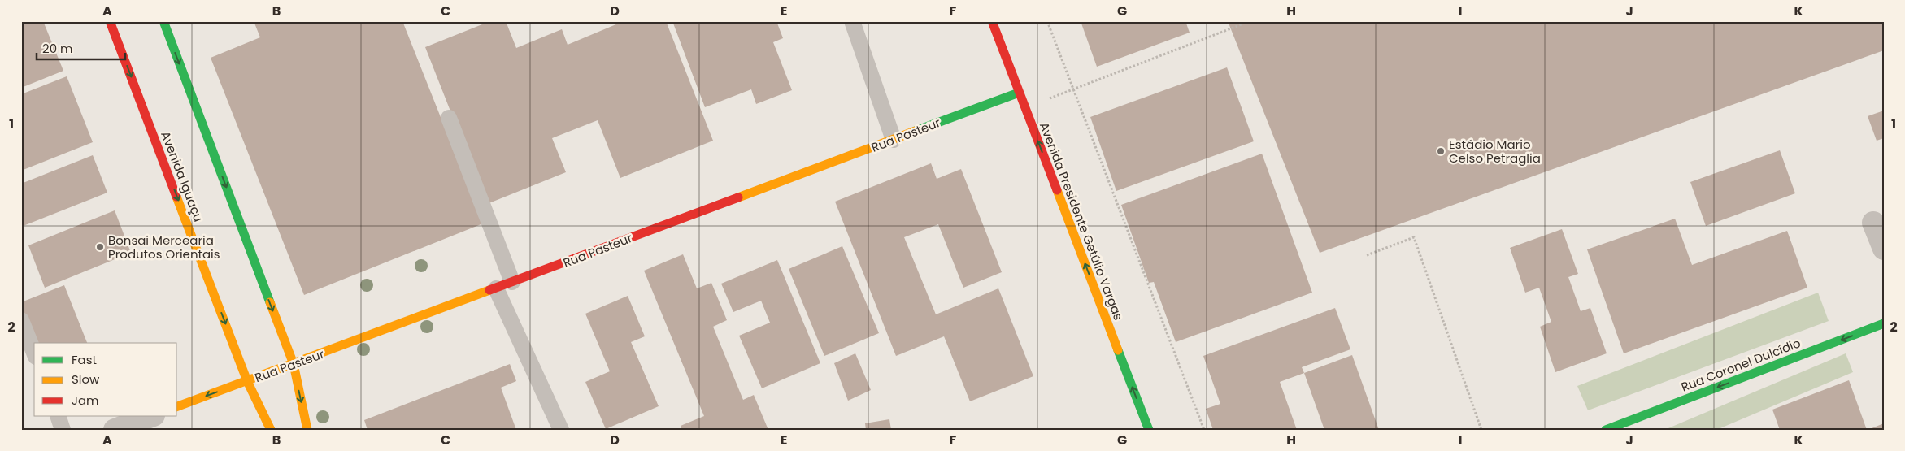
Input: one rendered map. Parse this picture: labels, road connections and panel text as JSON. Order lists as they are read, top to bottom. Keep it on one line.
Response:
{"streets":{"main road":["Rua Pasteur","Avenida Iguaçu","Avenida Presidente Getúlio Vargas","Rua Coronel Dulcídio"]},"crossings":[["Rua Pasteur","Avenida Iguaçu"],["Rua Pasteur","Avenida Presidente Getúlio Vargas"]],"one_way":["Avenida Presidente Getúlio Vargas","Rua Coronel Dulcídio"],"places":["Estádio Mario Celso Petraglia","Bonsai Mercearia Produtos Orientais"],"legend":["Fast","Slow","Jam"],"scale_bar":"20 m","grid":{"columns":["A","B","C","D","E","F","G","H","I","J","K"],"rows":["1","2"]}}
